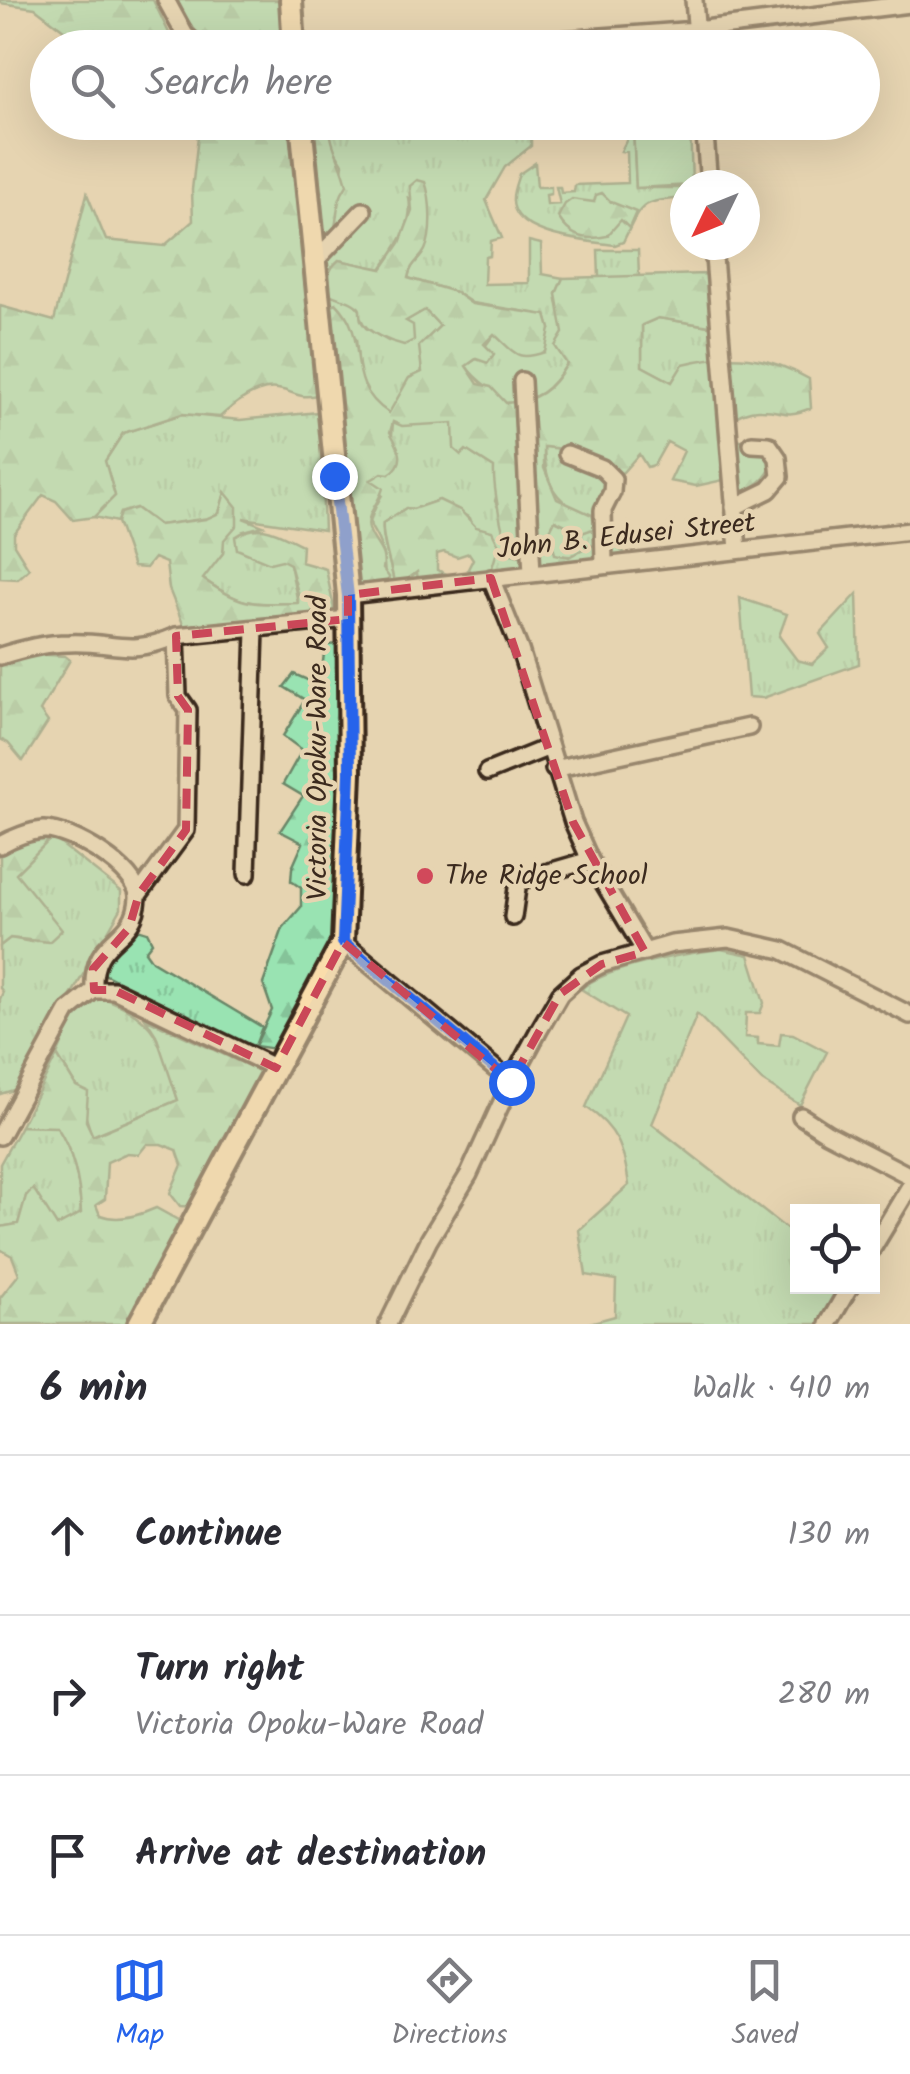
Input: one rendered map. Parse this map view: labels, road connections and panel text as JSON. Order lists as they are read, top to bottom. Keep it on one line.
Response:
{"streets":{"main road":["Victoria Opoku-Ware Road"],"street":["John B. Edusei Street"]},"crossings":[["John B. Edusei Street","Victoria Opoku-Ware Road"]],"places":["The Ridge School"],"north":"bottom left","page":{"search":"Search here","heading":["6 min","Walk · 410 m"],"list":[["Continue","130 m"],["Turn right","Victoria Opoku-Ware Road","280 m"],"Arrive at destination"],"nav":["Map","Directions","Saved"]}}
